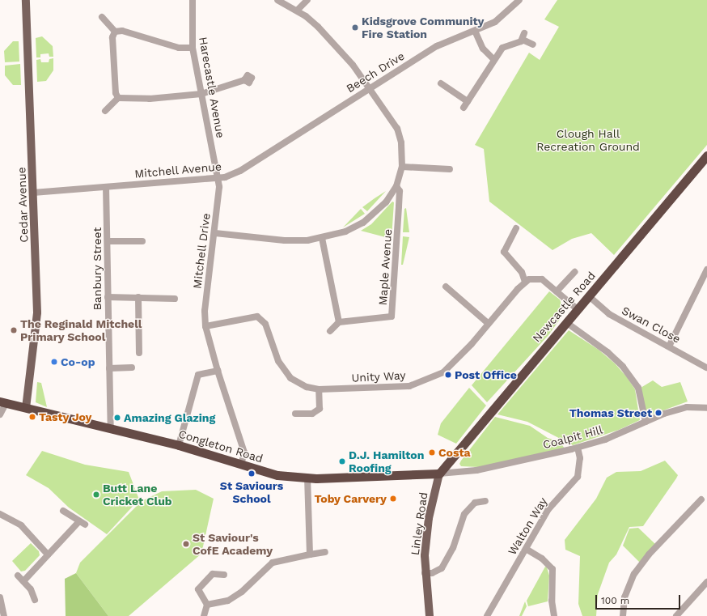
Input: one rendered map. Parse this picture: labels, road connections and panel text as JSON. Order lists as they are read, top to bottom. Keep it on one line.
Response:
{"streets":{"highway":["Newcastle Road","Congleton Road"],"main road":["Cedar Avenue","Linley Road"],"street":["Beech Drive","Harecastle Avenue","Mitchell Avenue","Mitchell Drive","Maple Avenue","Banbury Street","Swan Close","Unity Way","Coalpit Hill","Walton Way"]},"crossings":[["Beech Drive","Mitchell Avenue"],["Harecastle Avenue","Mitchell Avenue"],["Harecastle Avenue","Mitchell Drive"],["Mitchell Avenue","Cedar Avenue"],["Mitchell Avenue","Mitchell Drive"],["Mitchell Avenue","Banbury Street"],["Cedar Avenue","Congleton Road"],["Mitchell Drive","Unity Way"],["Mitchell Drive","Congleton Road"],["Banbury Street","Congleton Road"],["Newcastle Road","Swan Close"],["Newcastle Road","Coalpit Hill"],["Newcastle Road","Congleton Road"],["Newcastle Road","Linley Road"],["Coalpit Hill","Congleton Road"],["Coalpit Hill","Linley Road"],["Coalpit Hill","Walton Way"],["Congleton Road","Linley Road"]],"parks":["Clough Hall Recreation Ground"],"places":["Kidsgrove Community Fire Station","The Reginald Mitchell Primary School","Co-op","Post Office","Thomas Street","Tasty Joy","Amazing Glazing","Costa","D.J. Hamilton Roofing","St Saviours School","Butt Lane Cricket Club","Toby Carvery","St Saviour's CofE Academy"],"scale_bar":"100 m"}
